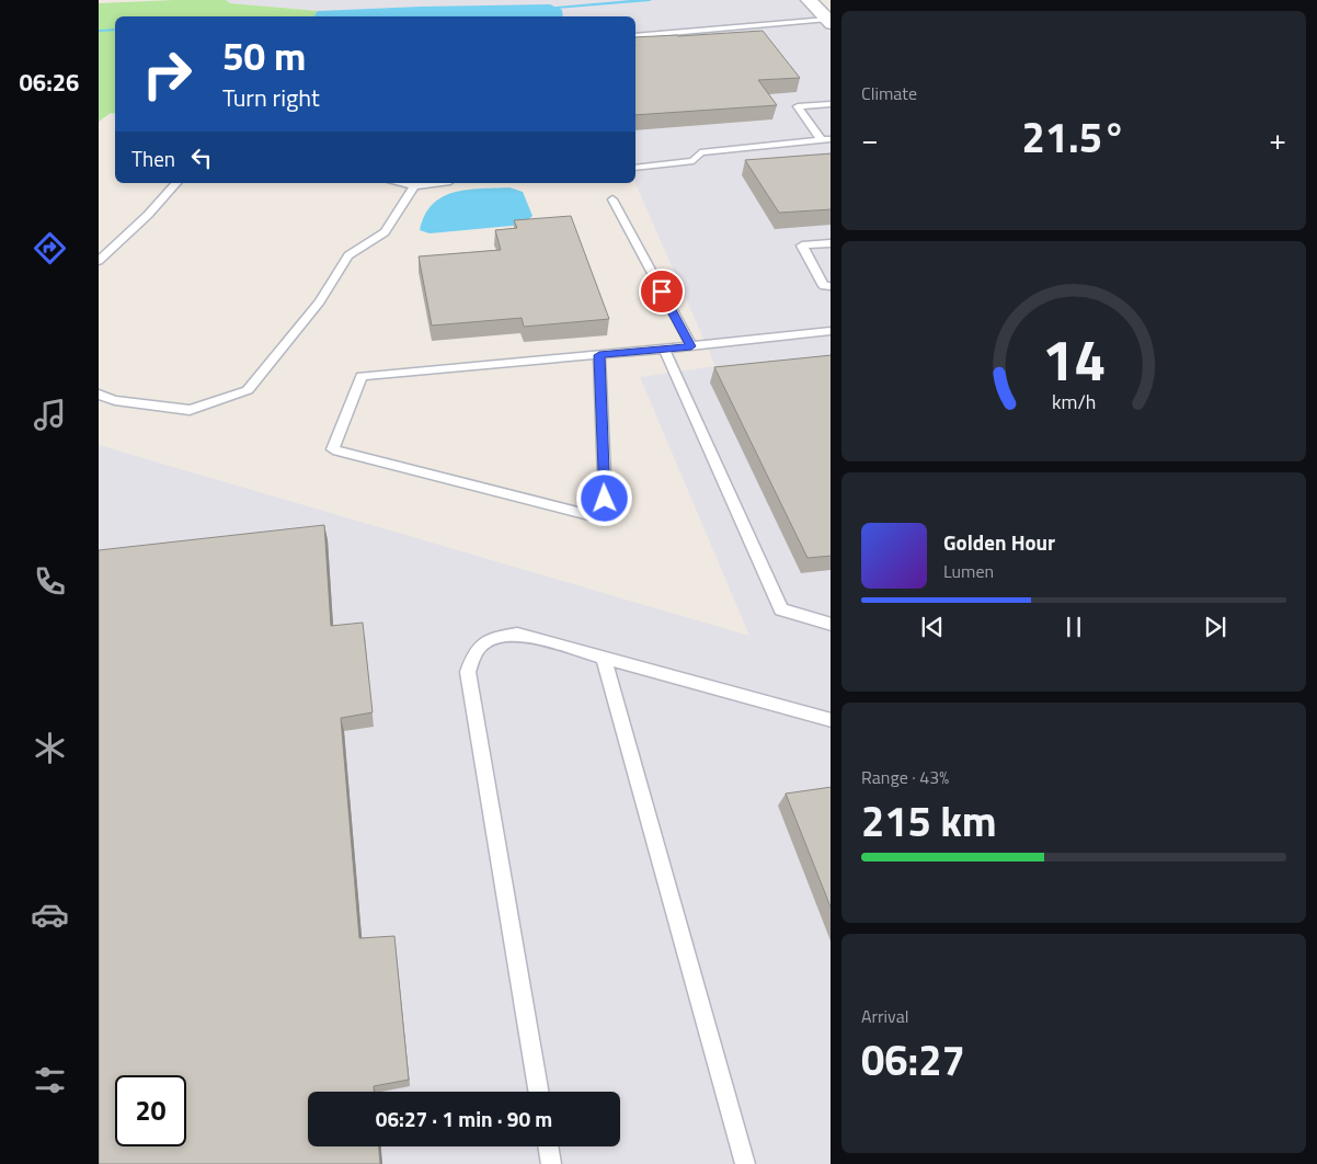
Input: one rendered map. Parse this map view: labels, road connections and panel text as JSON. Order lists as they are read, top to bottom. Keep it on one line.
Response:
{"page":{"tabs":"06:26","tile":["Climate",["Range · 43%","215 km"],["Arrival","06:27"]],"turn":["50 m","Turn right"],"heat":["−","21.5°","+"],"then":"Then","song":["Golden Hour","Lumen"],"limit":"20","trip":"06:27 · 1 min · 90 m","gauge":["14","km/h"]}}
